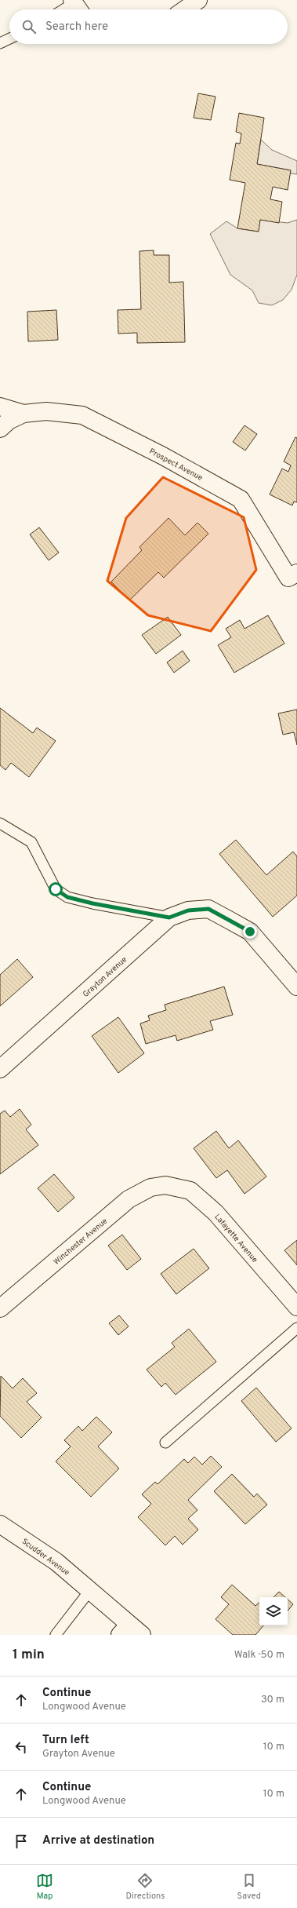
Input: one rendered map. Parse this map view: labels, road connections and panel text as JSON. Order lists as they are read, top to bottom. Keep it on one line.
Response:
{"streets":{"street":["Prospect Avenue","Grayton Avenue","Lafayette Avenue","Winchester Avenue","Scudder Avenue"]},"crossings":[["Lafayette Avenue","Winchester Avenue"]],"page":{"search":"Search here","heading":["1 min","Walk · 50 m"],"list":[["Continue","Longwood Avenue","30 m"],["Turn left","Grayton Avenue","10 m"],["Continue","Longwood Avenue","10 m"],"Arrive at destination"],"nav":["Map","Directions","Saved"]}}
